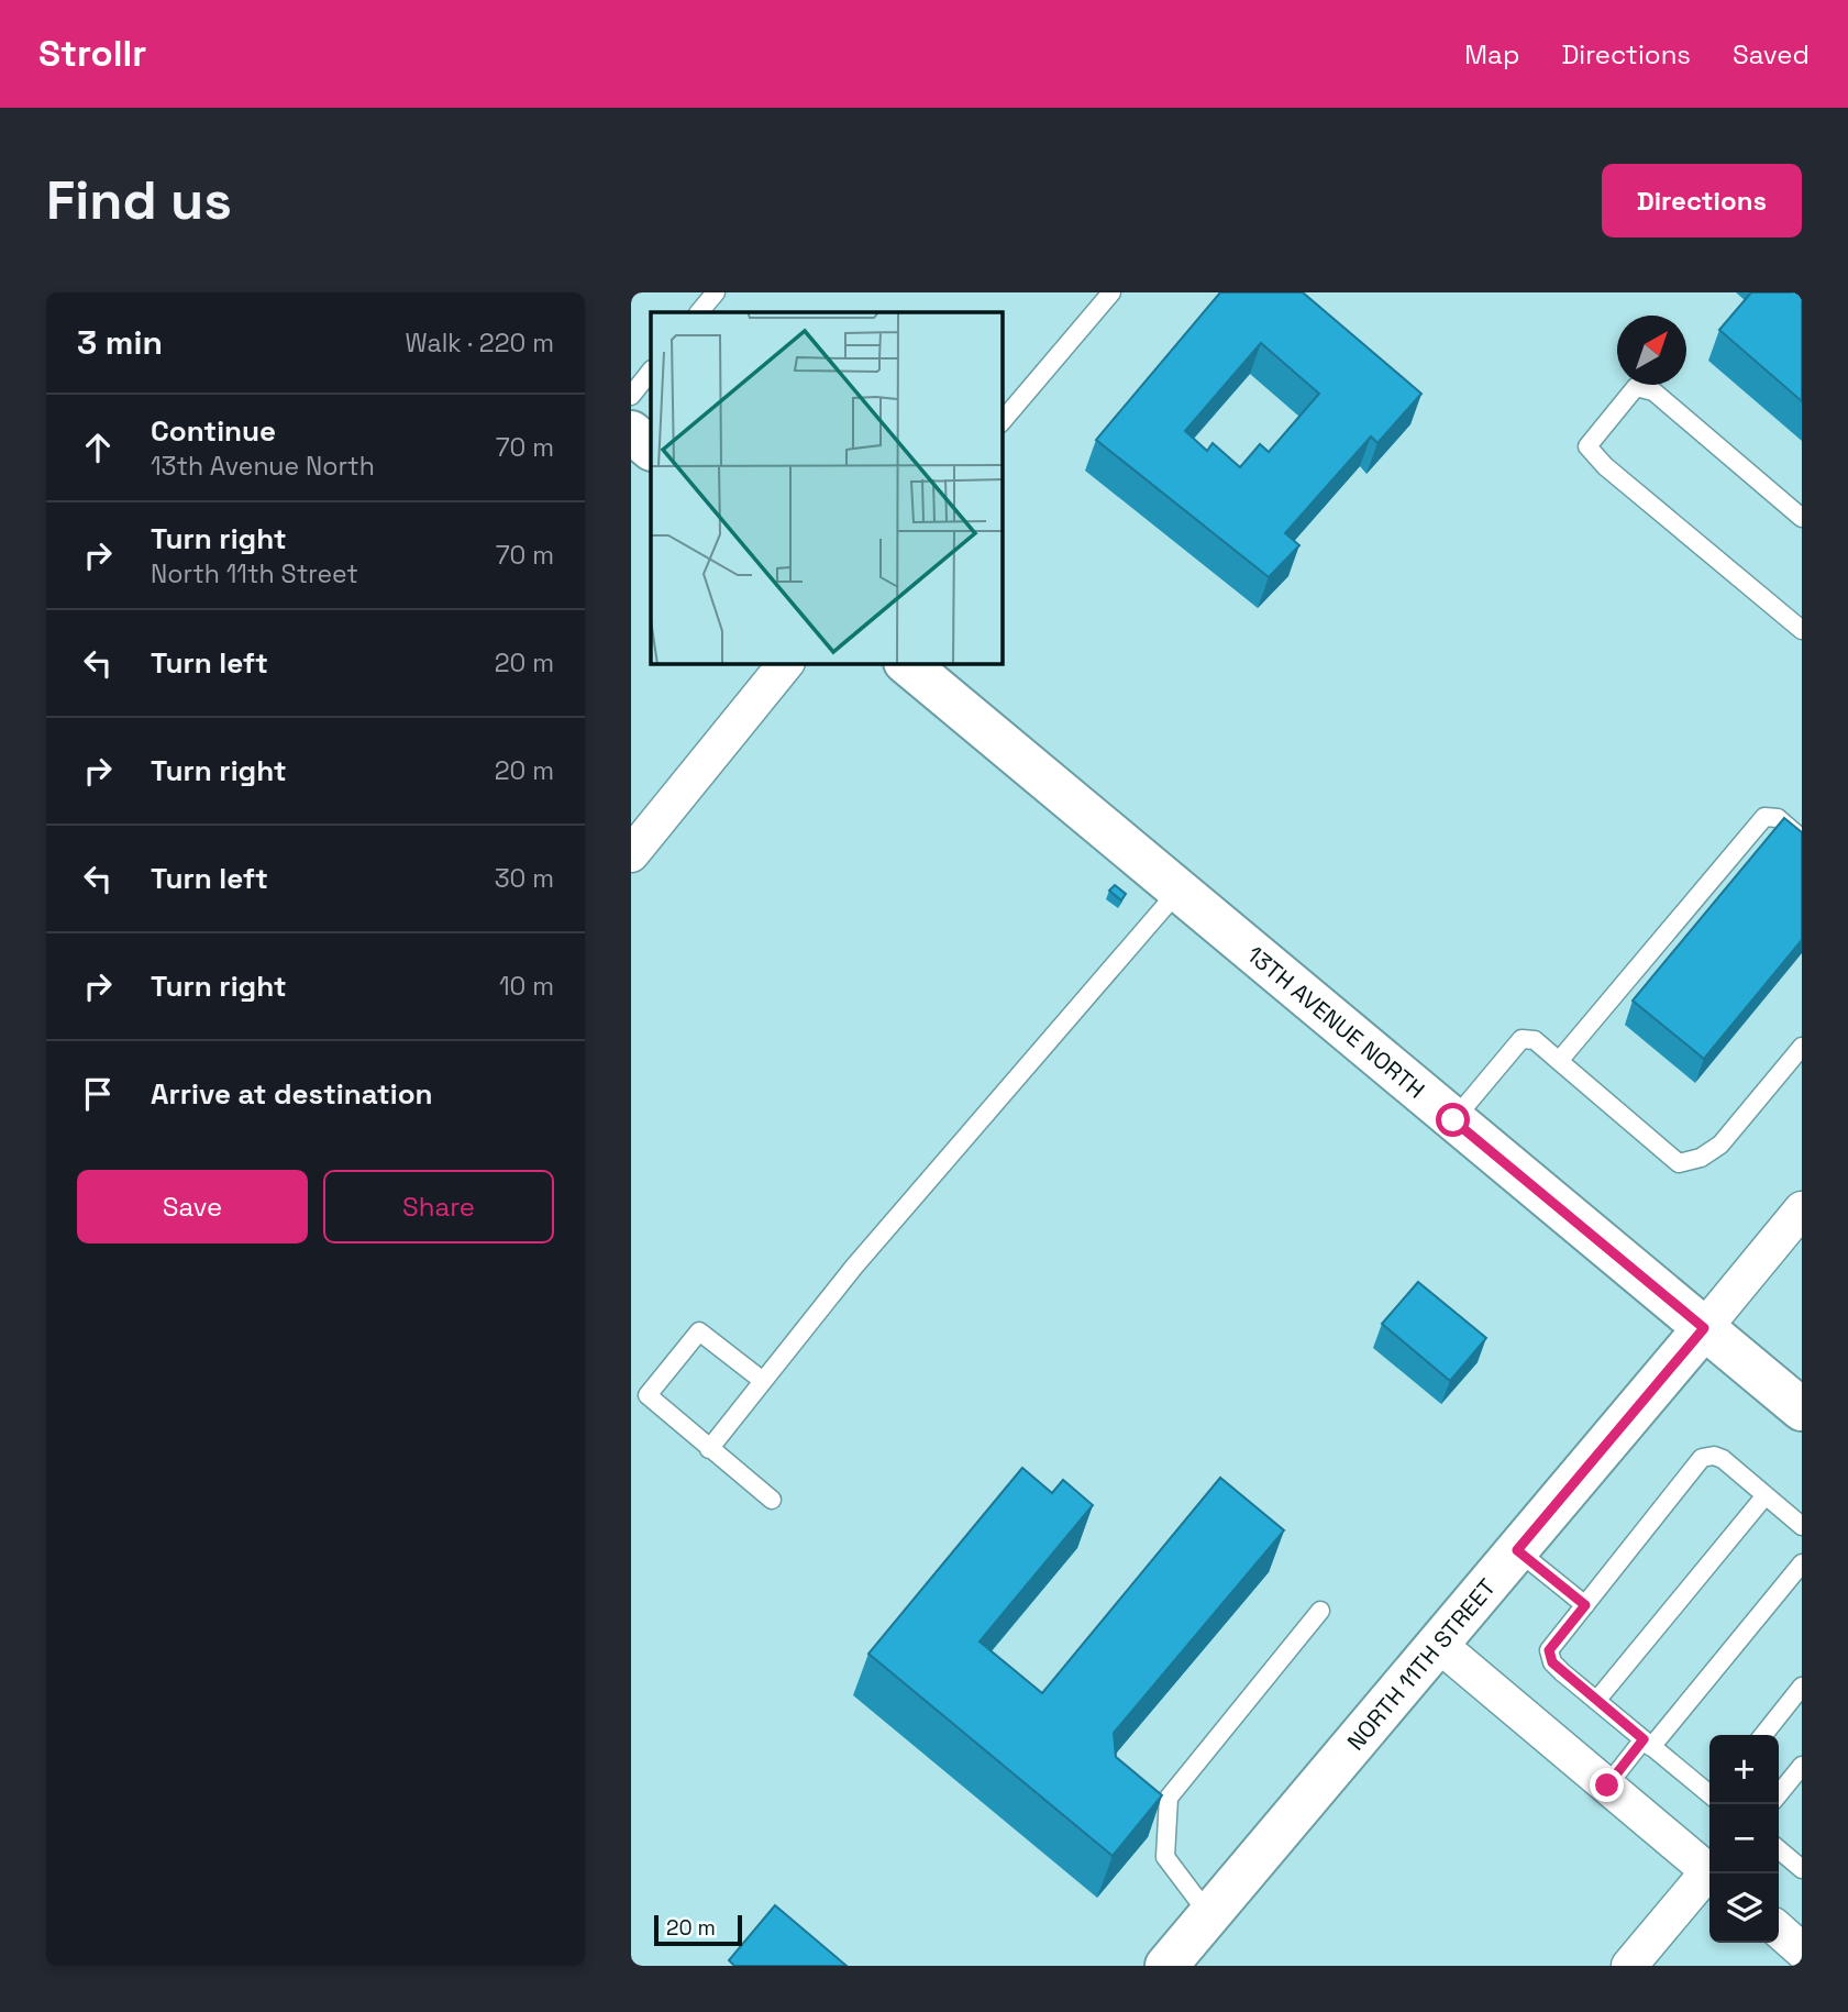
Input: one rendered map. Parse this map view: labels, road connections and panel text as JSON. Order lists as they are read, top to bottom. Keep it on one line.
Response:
{"streets":{"main road":["13TH AVENUE NORTH","NORTH 11TH STREET"]},"crossings":[["13TH AVENUE NORTH","NORTH 11TH STREET"]],"scale_bar":"20 m","north":"top right","page":{"header":"Strollr","nav":["Map","Directions","Saved"],"buttons":["Directions",["Save","Share"]],"title":"Find us","heading":["3 min","Walk · 220 m"],"list":[["Continue","13th Avenue North","70 m"],["Turn right","North 11th Street","70 m"],["Turn left","20 m"],["Turn right","20 m"],["Turn left","30 m"],["Turn right","10 m"],"Arrive at destination"],"map_buttons":["+","−"],"scale":"20 m"}}
